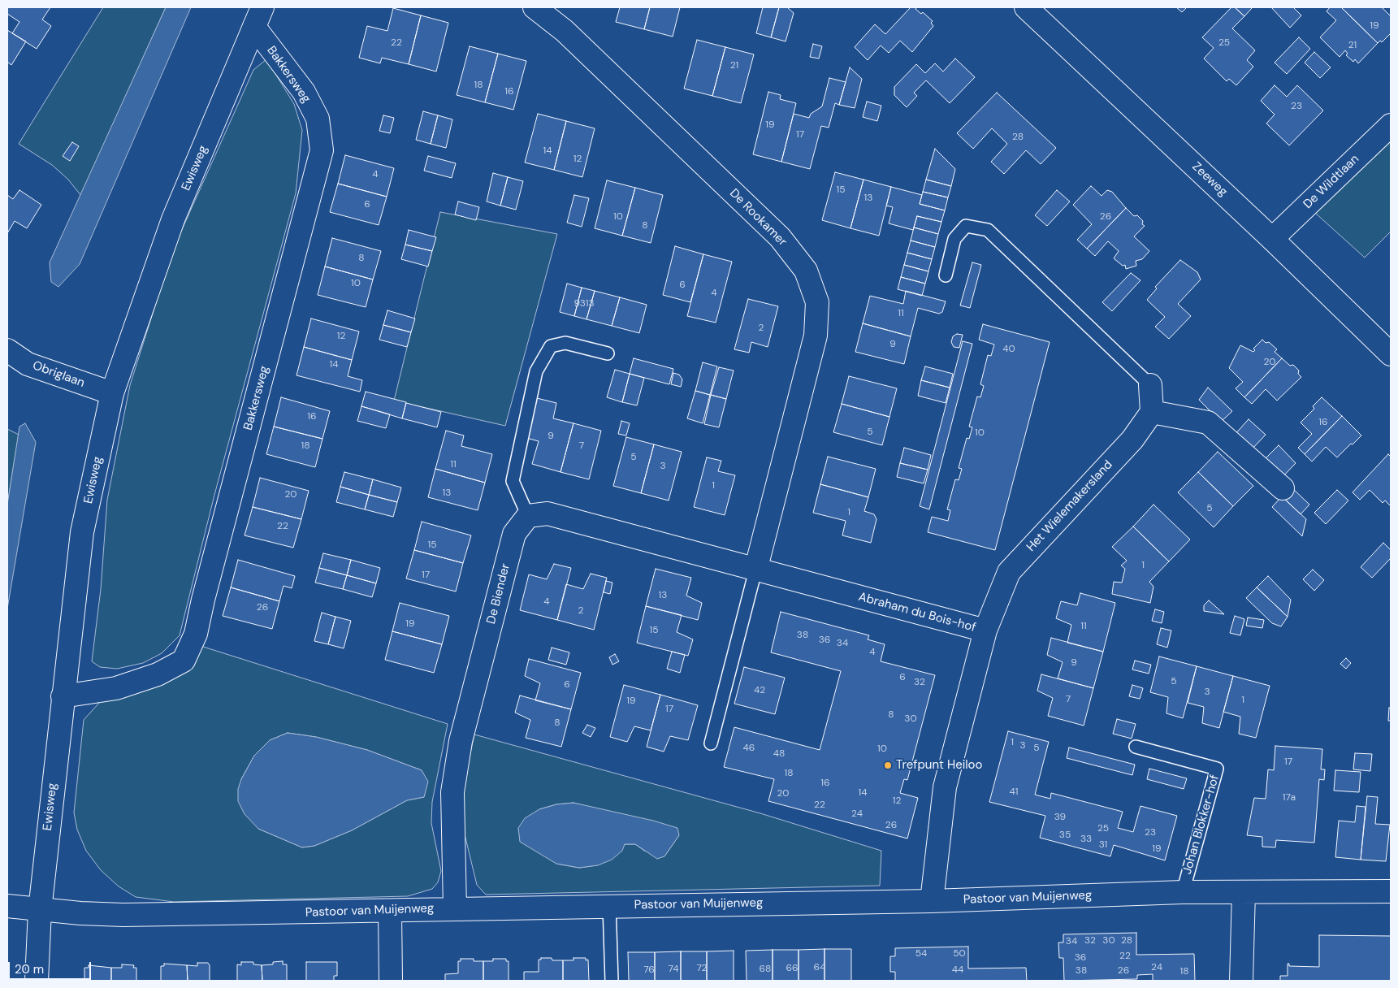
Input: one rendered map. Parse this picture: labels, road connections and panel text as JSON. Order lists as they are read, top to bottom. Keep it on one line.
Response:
{"streets":{"street":["Bakkersweg","Ewisweg","Zeeweg","De Wildtlaan","De Rookamer","Obriglaan","Het Wielemakersland","De Biender","Abraham du Bois-hof","Pastoor van Muijenweg"],"lane":["Johan Blokker-hof"]},"crossings":[["Bakkersweg","Ewisweg"],["Ewisweg","Obriglaan"],["Ewisweg","Pastoor van Muijenweg"],["Zeeweg","De Wildtlaan"],["De Rookamer","Abraham du Bois-hof"],["Het Wielemakersland","Abraham du Bois-hof"],["De Biender","Pastoor van Muijenweg"],["Abraham du Bois-hof","Pastoor van Muijenweg"],["Johan Blokker-hof","Pastoor van Muijenweg"]],"places":["Trefpunt Heiloo"],"house_numbers":["19","22","25","21","21","18","16","23","19","17","28","14","12","4","15","13","6","10","26","8","8","10","6","4","9313","11","2","12","9","40","20","14","16","16","5","10","9","18","7","5","11","3","1","13","20","5","1","22","15","1","17","13","4","26","2","19","11","15","38","36","34","4","9","6","5","32","6","42","3","7","1","19","17","8","30","8","1","3","46","5","10","48","17","18","16","41","14","20","17a","12","22","24","39","26","25","23","35","33","31","19","32","30","28","34","54","50","22","36","64","24","72","66","74","68","76","44","38","26","18"],"scale_bar":"20 m"}
